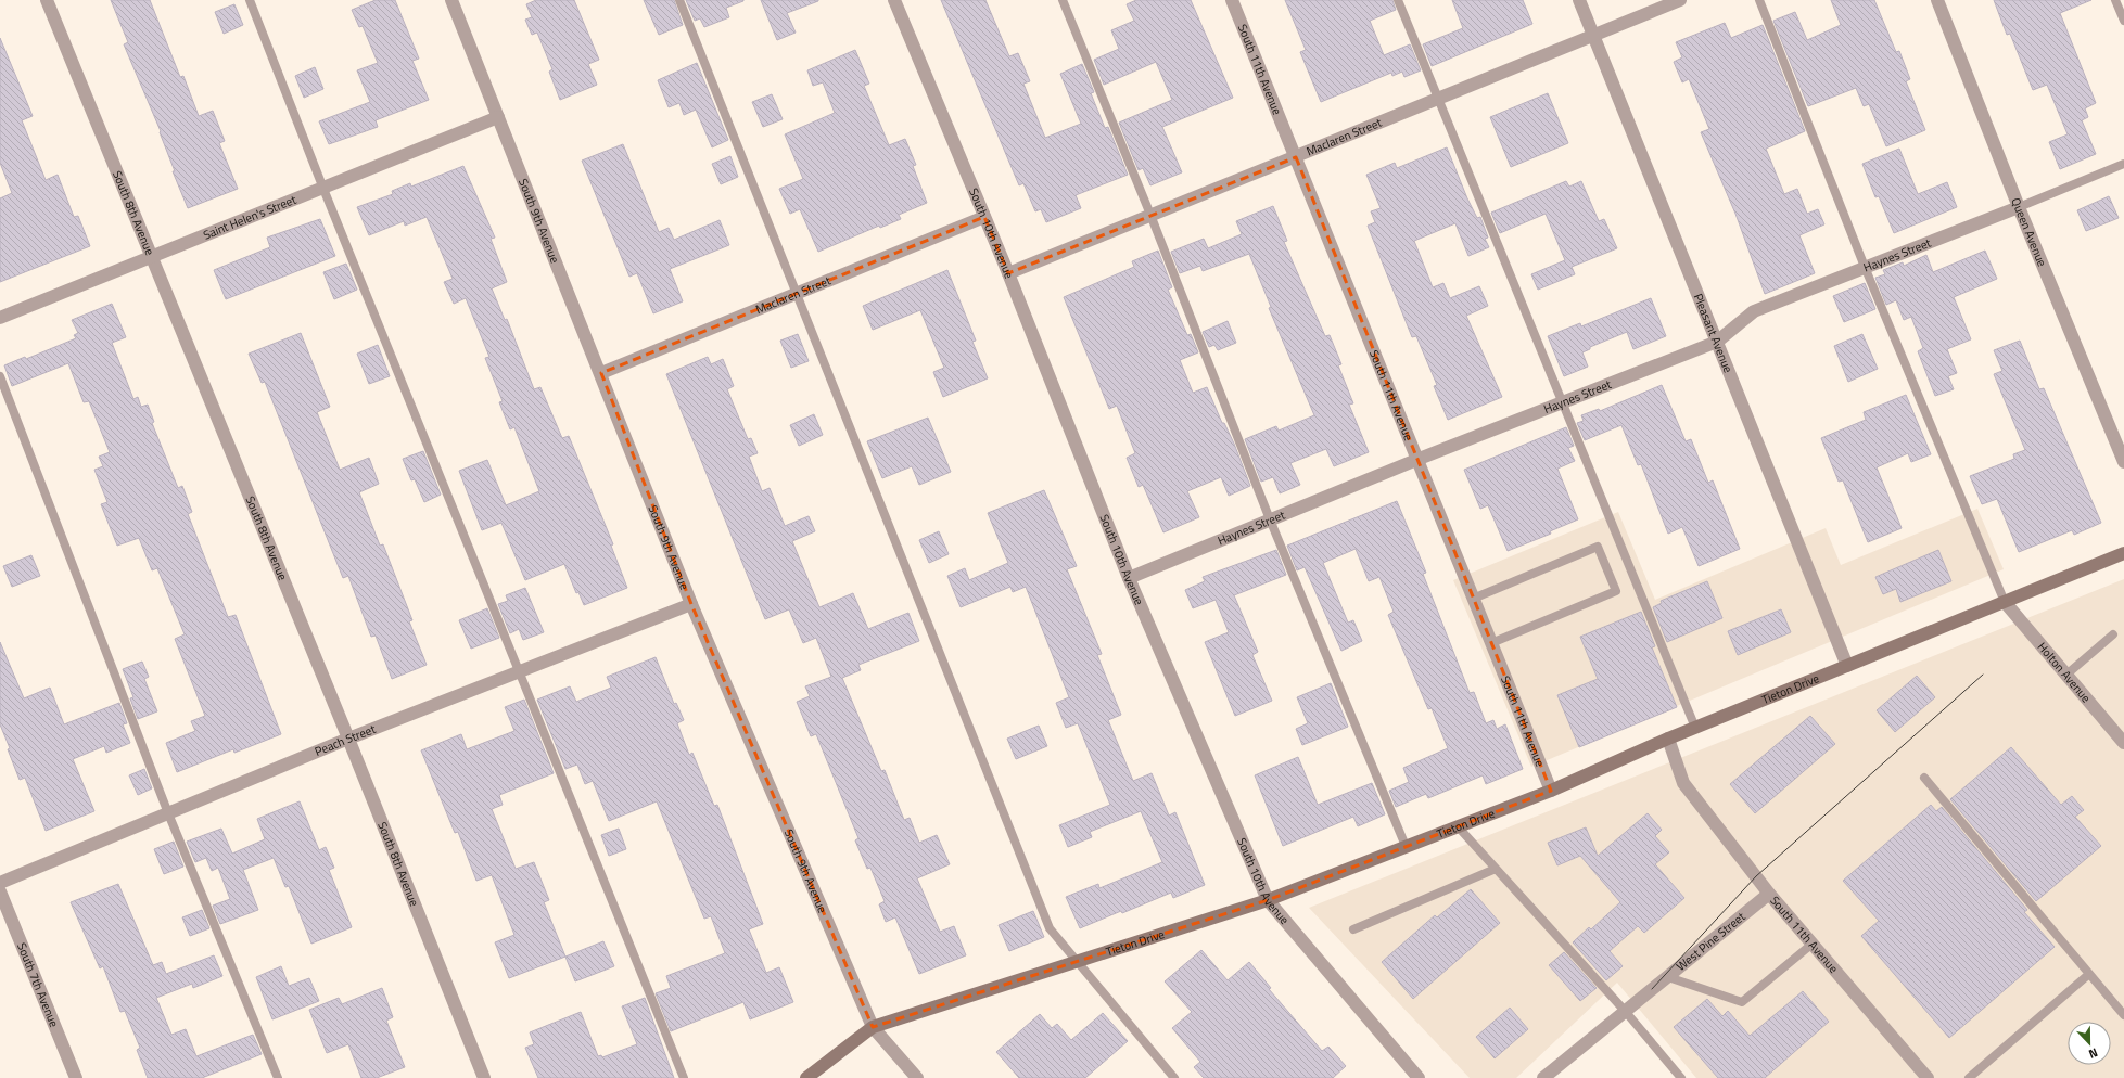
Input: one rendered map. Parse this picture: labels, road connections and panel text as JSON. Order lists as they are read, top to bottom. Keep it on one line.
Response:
{"streets":{"main road":["Tieton Drive"],"street":["South 11th Avenue","Maclaren Street","South 8th Avenue","Saint Helen's Street","South 9th Avenue","Queen Avenue","South 10th Avenue","Haynes Street","Pleasant Avenue","Holton Avenue","Peach Street","West Pine Street","South 7th Avenue"]},"crossings":[["South 11th Avenue","Maclaren Street"],["South 11th Avenue","Haynes Street"],["South 11th Avenue","Tieton Drive"],["South 11th Avenue","West Pine Street"],["Maclaren Street","South 9th Avenue"],["Maclaren Street","South 10th Avenue"],["Maclaren Street","Pleasant Avenue"],["South 8th Avenue","Saint Helen's Street"],["South 8th Avenue","Peach Street"],["Saint Helen's Street","South 9th Avenue"],["South 9th Avenue","Tieton Drive"],["South 9th Avenue","Peach Street"],["Queen Avenue","Haynes Street"],["South 10th Avenue","Haynes Street"],["South 10th Avenue","Tieton Drive"],["Haynes Street","Pleasant Avenue"],["Pleasant Avenue","Tieton Drive"],["Holton Avenue","Tieton Drive"]],"north":"bottom"}
